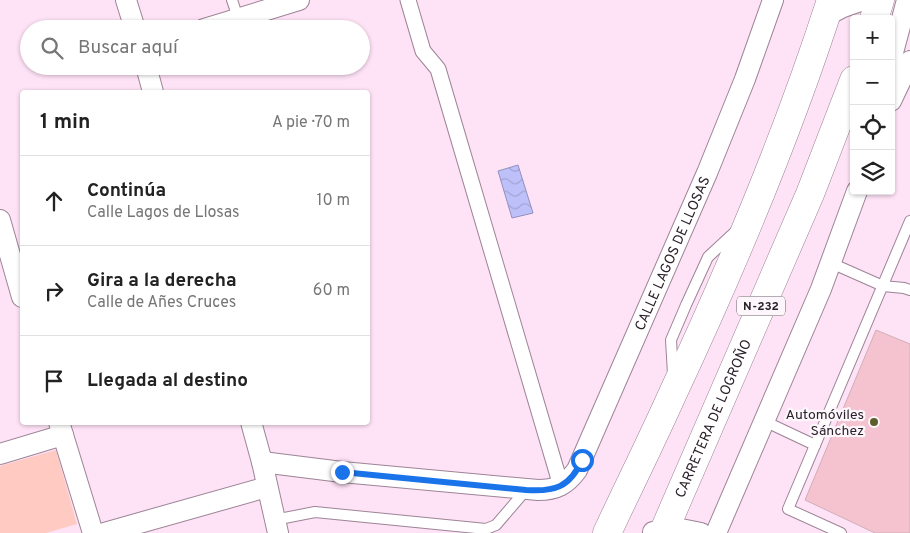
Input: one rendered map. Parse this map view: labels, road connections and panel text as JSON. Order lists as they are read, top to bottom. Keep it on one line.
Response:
{"streets":{"highway":["N-232","CARRETERA DE LOGROÑO"],"street":["CALLE LAGOS DE LLOSAS"]},"places":["Automóviles Sánchez"],"page":{"map_buttons":["+","−"],"search":"Buscar aquí","heading":["1 min","A pie · 70 m"],"list":[["Continúa","Calle Lagos de Llosas","10 m"],["Gira a la derecha","Calle de Añes Cruces","60 m"],"Llegada al destino"]}}
